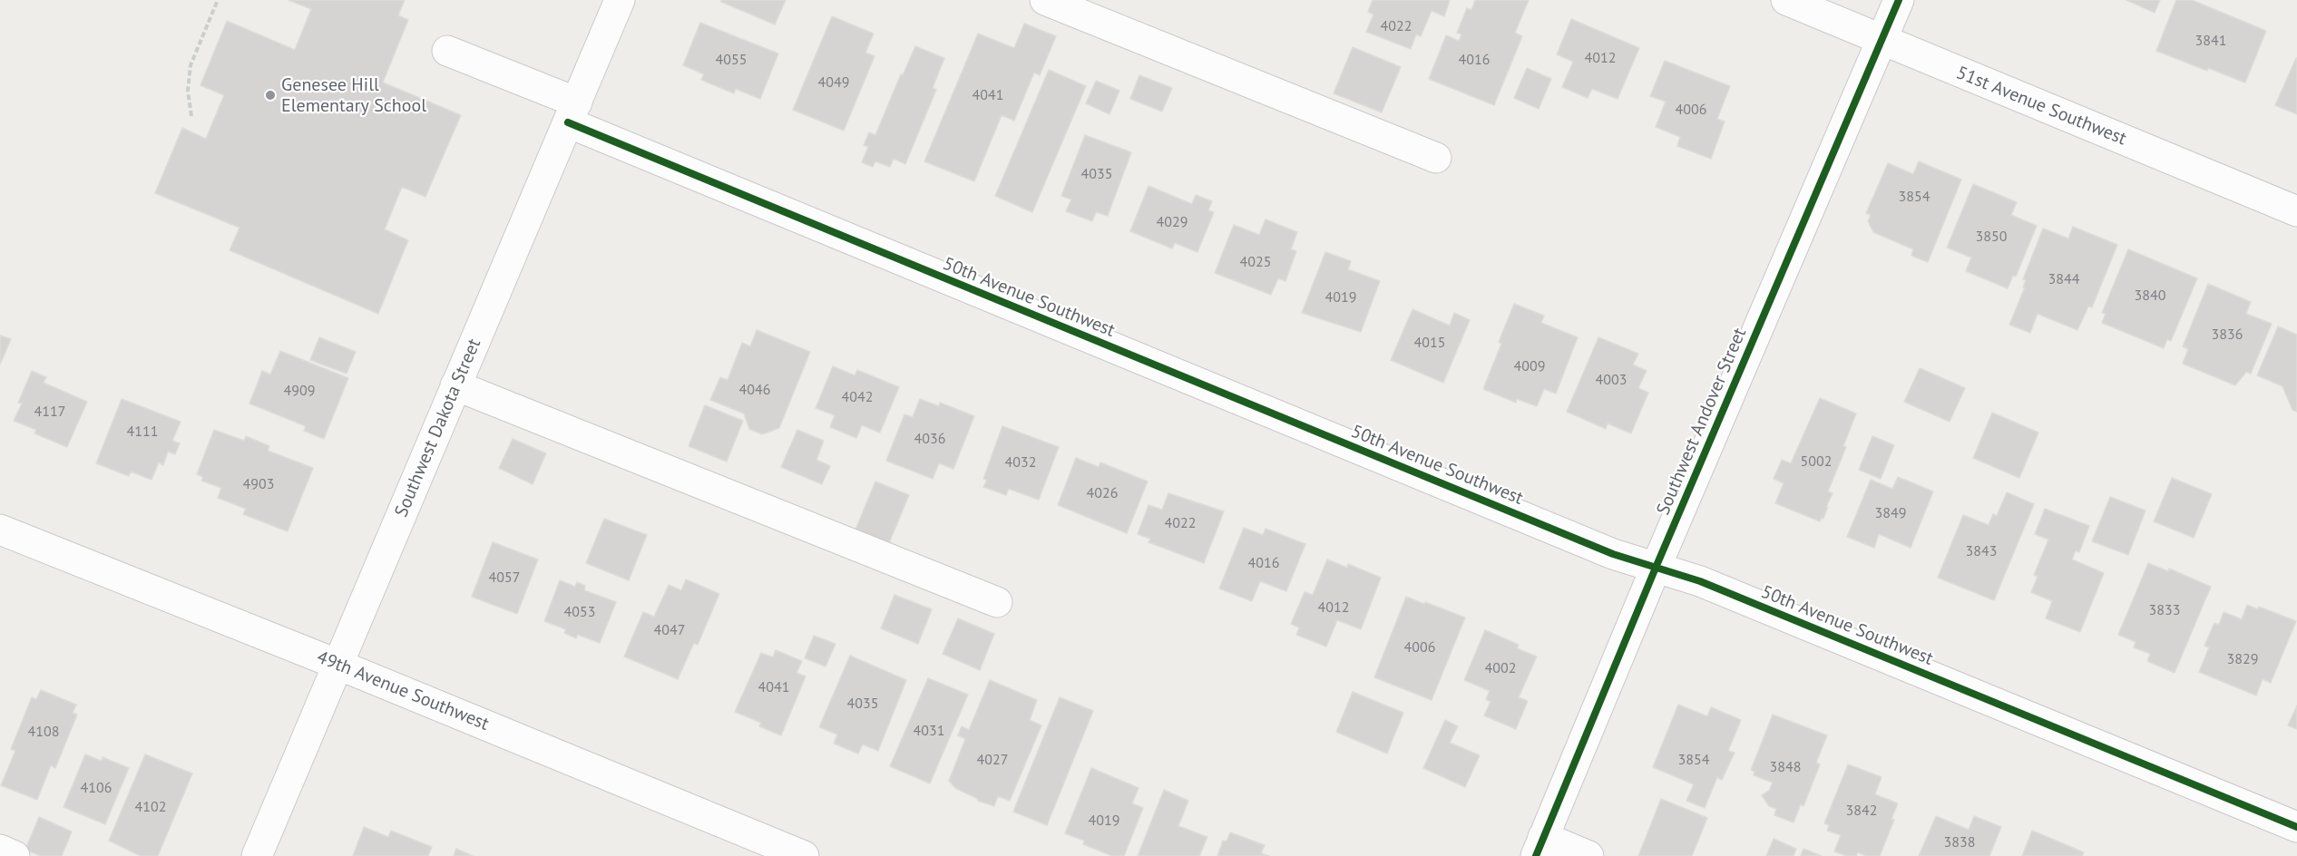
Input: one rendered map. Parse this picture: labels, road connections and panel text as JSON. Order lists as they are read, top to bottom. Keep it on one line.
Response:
{"streets":{"street":["51st Avenue Southwest","50th Avenue Southwest","Southwest Andover Street","Southwest Dakota Street","49th Avenue Southwest"]},"crossings":[["51st Avenue Southwest","Southwest Andover Street"],["50th Avenue Southwest","Southwest Andover Street"],["50th Avenue Southwest","Southwest Dakota Street"],["Southwest Dakota Street","49th Avenue Southwest"]],"places":["Genesee Hill Elementary School"],"house_numbers":["4022","3841","4012","4055","4016","4049","4041","4006","4035","3854","4029","3850","4025","3844","3840","4019","3836","4015","4009","4003","4046","4909","4042","4117","4111","4036","5002","4032","4903","4026","3849","4022","3843","4016","4057","4012","3833","4053","4047","4006","3829","4002","4041","4035","4031","4108","4027","3854","3848","4106","4102","3842","4019","3838"]}
